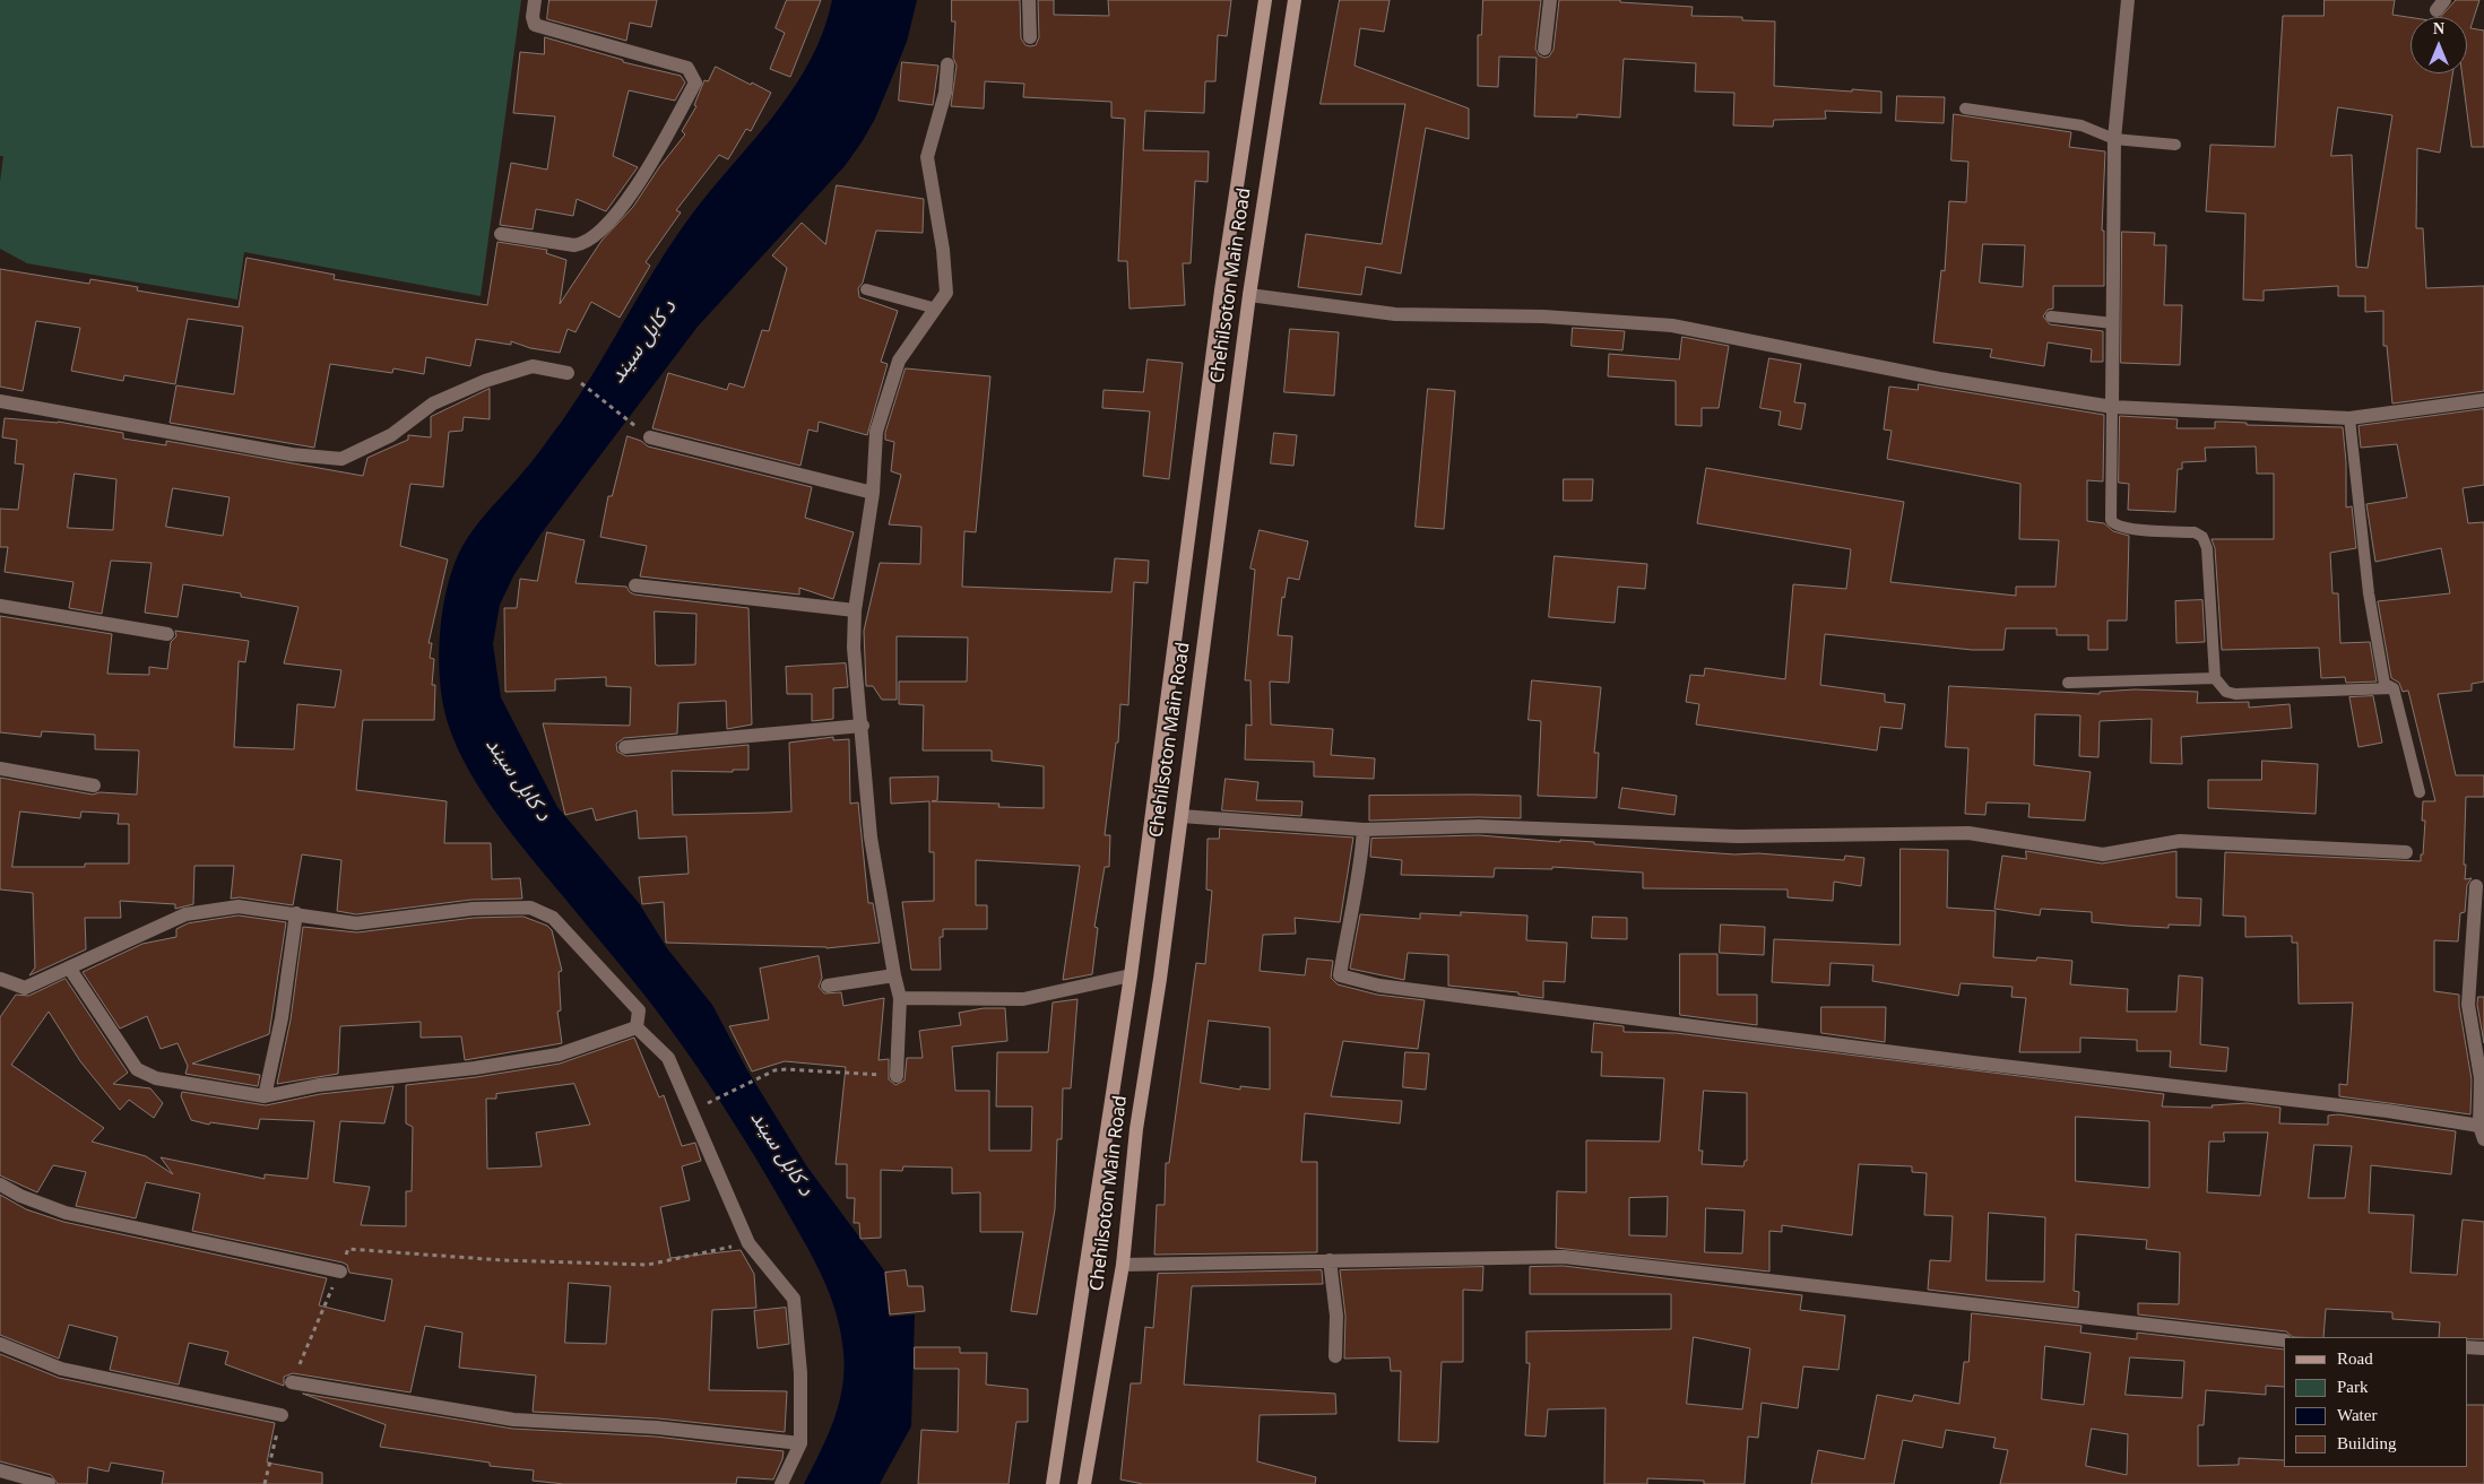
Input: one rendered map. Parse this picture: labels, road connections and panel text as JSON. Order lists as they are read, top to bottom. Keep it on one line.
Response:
{"streets":{"main road":["Chehilsoton Main Road"]},"water":["د کابل سيند"],"legend":["Road","Park","Water","Building"],"north":"top"}
